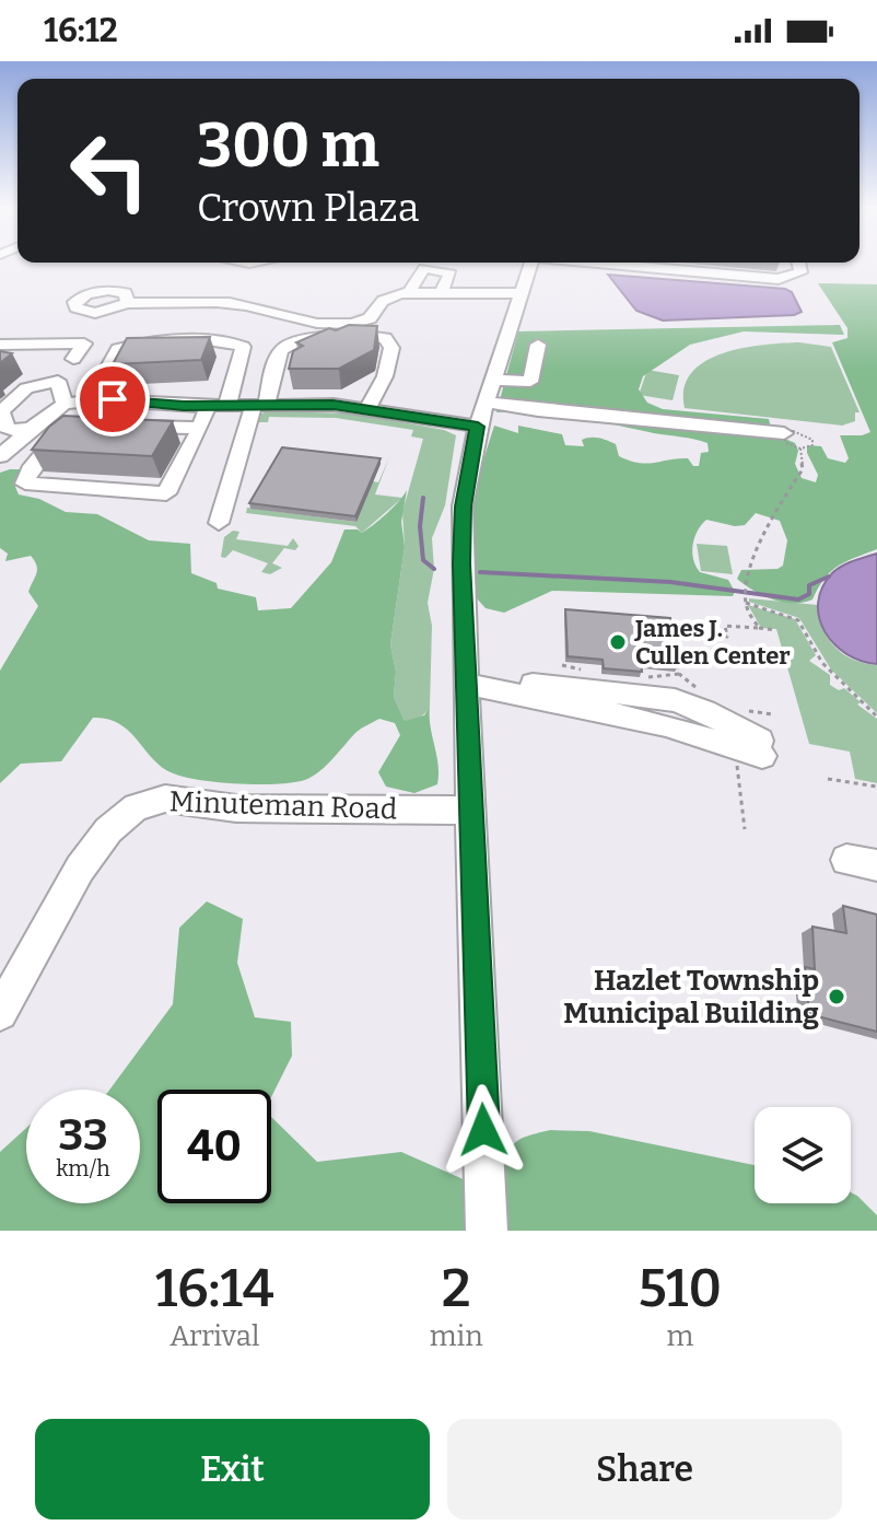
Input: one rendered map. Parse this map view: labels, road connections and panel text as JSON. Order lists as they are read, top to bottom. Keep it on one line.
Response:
{"streets":{"street":["Minuteman Road"]},"places":["James J. Cullen Center","Hazlet Township Municipal Building"],"page":{"status":"16:12","turn":["300 m","Crown Plaza"],"speed":"33 km/h","limit":"40","eta":["16:14","Arrival","2","min","510","m"],"buttons":["Exit","Share"]}}
